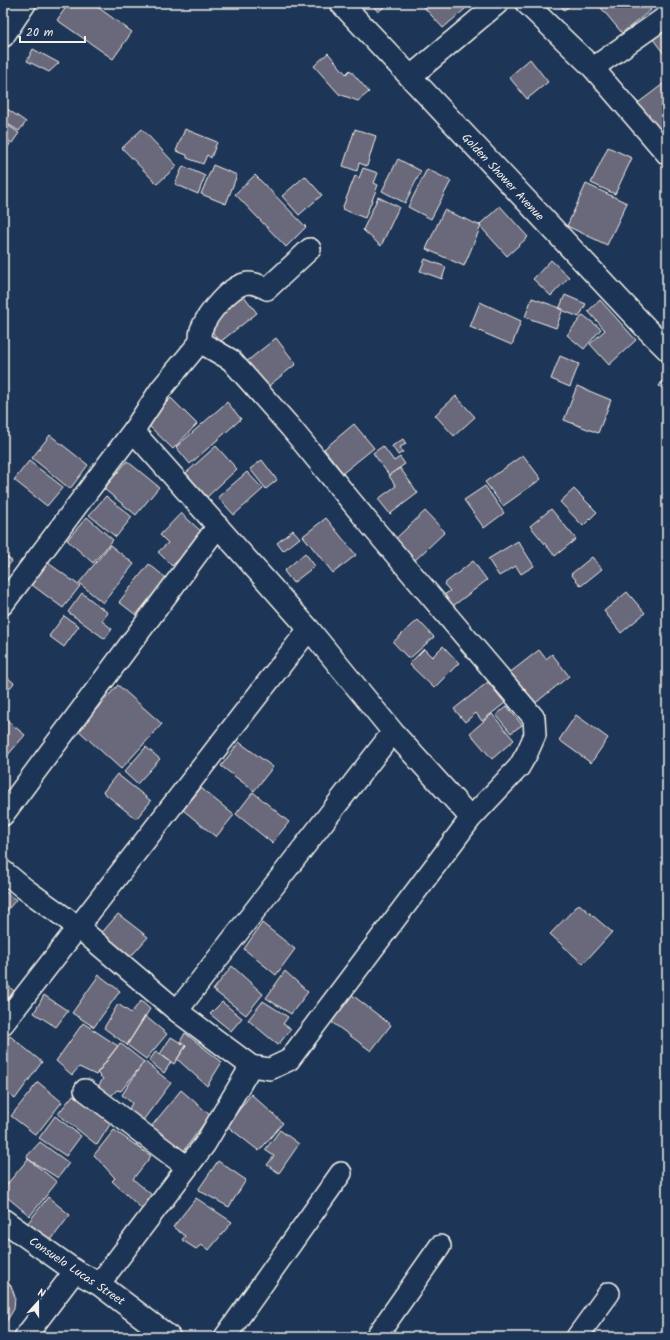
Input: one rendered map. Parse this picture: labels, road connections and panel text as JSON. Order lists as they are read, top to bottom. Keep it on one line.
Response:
{"streets":{"street":["Golden Shower Avenue","Consuelo Lucas Street"]},"scale_bar":"20 m","north":"top"}
